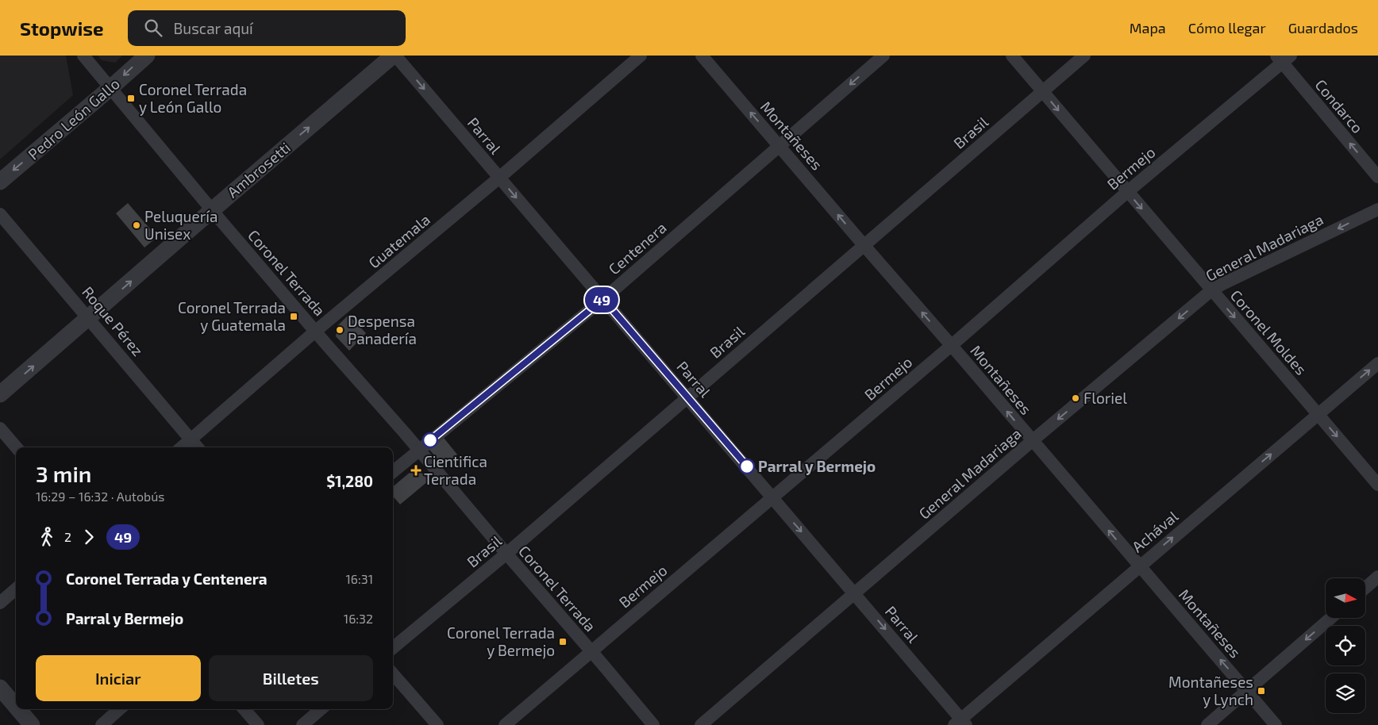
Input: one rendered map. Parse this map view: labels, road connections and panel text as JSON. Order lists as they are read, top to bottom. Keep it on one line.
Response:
{"streets":{"street":["Condarco","Pedro León Gallo","Brasil","Parral","Montañeses","Bermejo","Ambrosetti","Guatemala","General Madariaga","Centenera","Coronel Terrada","Roque Pérez","Coronel Moldes","Achával"]},"crossings":[["Condarco","Bermejo"],["Pedro León Gallo","Coronel Terrada"],["Brasil","Parral"],["Brasil","Montañeses"],["Brasil","Coronel Terrada"],["Brasil","Coronel Moldes"],["Parral","Bermejo"],["Parral","Ambrosetti"],["Parral","Guatemala"],["Parral","General Madariaga"],["Parral","Centenera"],["Parral","Achával"],["Montañeses","Bermejo"],["Montañeses","General Madariaga"],["Montañeses","Centenera"],["Montañeses","Achával"],["Bermejo","Coronel Terrada"],["Bermejo","Coronel Moldes"],["Ambrosetti","Coronel Terrada"],["Ambrosetti","Roque Pérez"],["Guatemala","Coronel Terrada"],["Guatemala","Roque Pérez"],["General Madariaga","Coronel Moldes"],["Centenera","Coronel Terrada"],["Coronel Moldes","Achával"]],"one_way":["Condarco","Pedro León Gallo","Parral","Montañeses","Ambrosetti","General Madariaga","Coronel Moldes","Achával"],"places":{"transit":["Coronel Terrada y León Gallo","Coronel Terrada y Guatemala","Coronel Terrada y Bermejo","Montañeses y Lynch"],"other":["Peluquería Unisex","Despensa Panadería","Floriel","Parral y Bermejo"],"health":["Cientifica Terrada"]},"lines":["bus line 49"],"north":"right","page":{"header":"Stopwise","search":"Buscar aquí","nav":["Mapa","Cómo llegar","Guardados"],"on_map":"49","heading":["3 min","16:29 – 16:32 · Autobús","$1,280"],"legs":["2","49"],"list":[{"name":"Coronel Terrada y Centenera","value":"16:31"},{"name":"Parral y Bermejo","value":"16:32"}],"buttons":["Iniciar","Billetes"]}}
